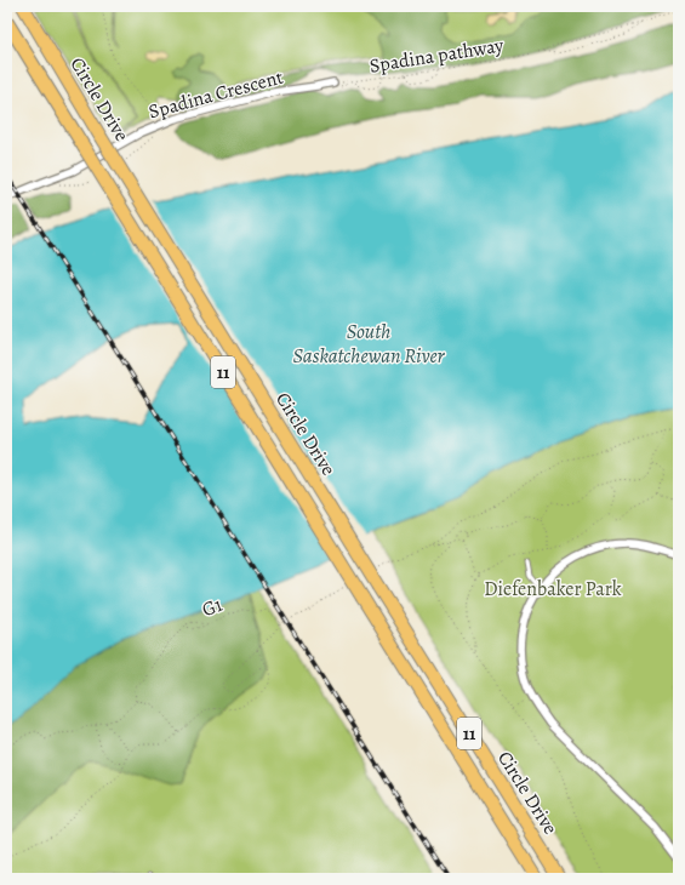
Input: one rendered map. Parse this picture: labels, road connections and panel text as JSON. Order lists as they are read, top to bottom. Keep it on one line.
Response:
{"streets":{"highway":["Circle Drive","11"],"street":["Spadina Crescent"],"path":["Spadina pathway","G1"]},"crossings":[["Spadina pathway","Spadina Crescent"]],"water":["South Saskatchewan River"],"parks":["Diefenbaker Park"]}
